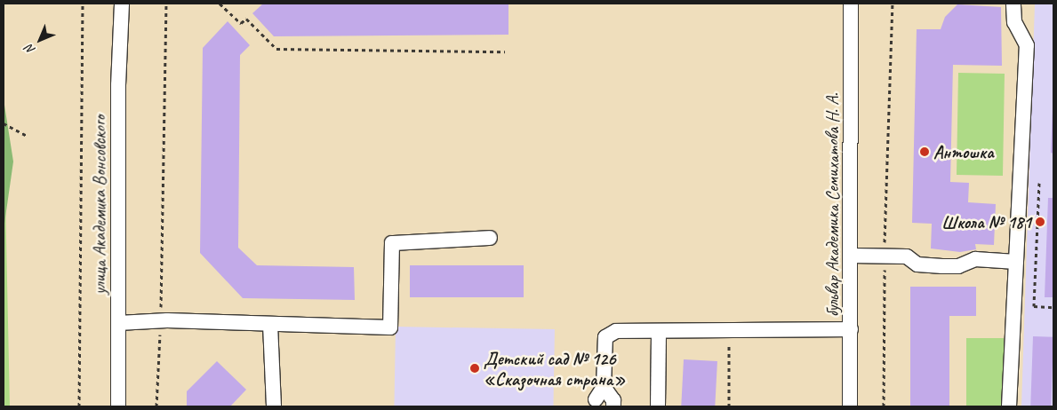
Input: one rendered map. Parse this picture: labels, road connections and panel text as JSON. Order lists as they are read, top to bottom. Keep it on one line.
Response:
{"streets":{"street":["улица Академика Вонсовского","бульвар Академика Семихатова Н. А."]},"places":["Антошка","Школа № 181","Детский сад № 126 «Сказочная страна»"],"north":"bottom left"}
